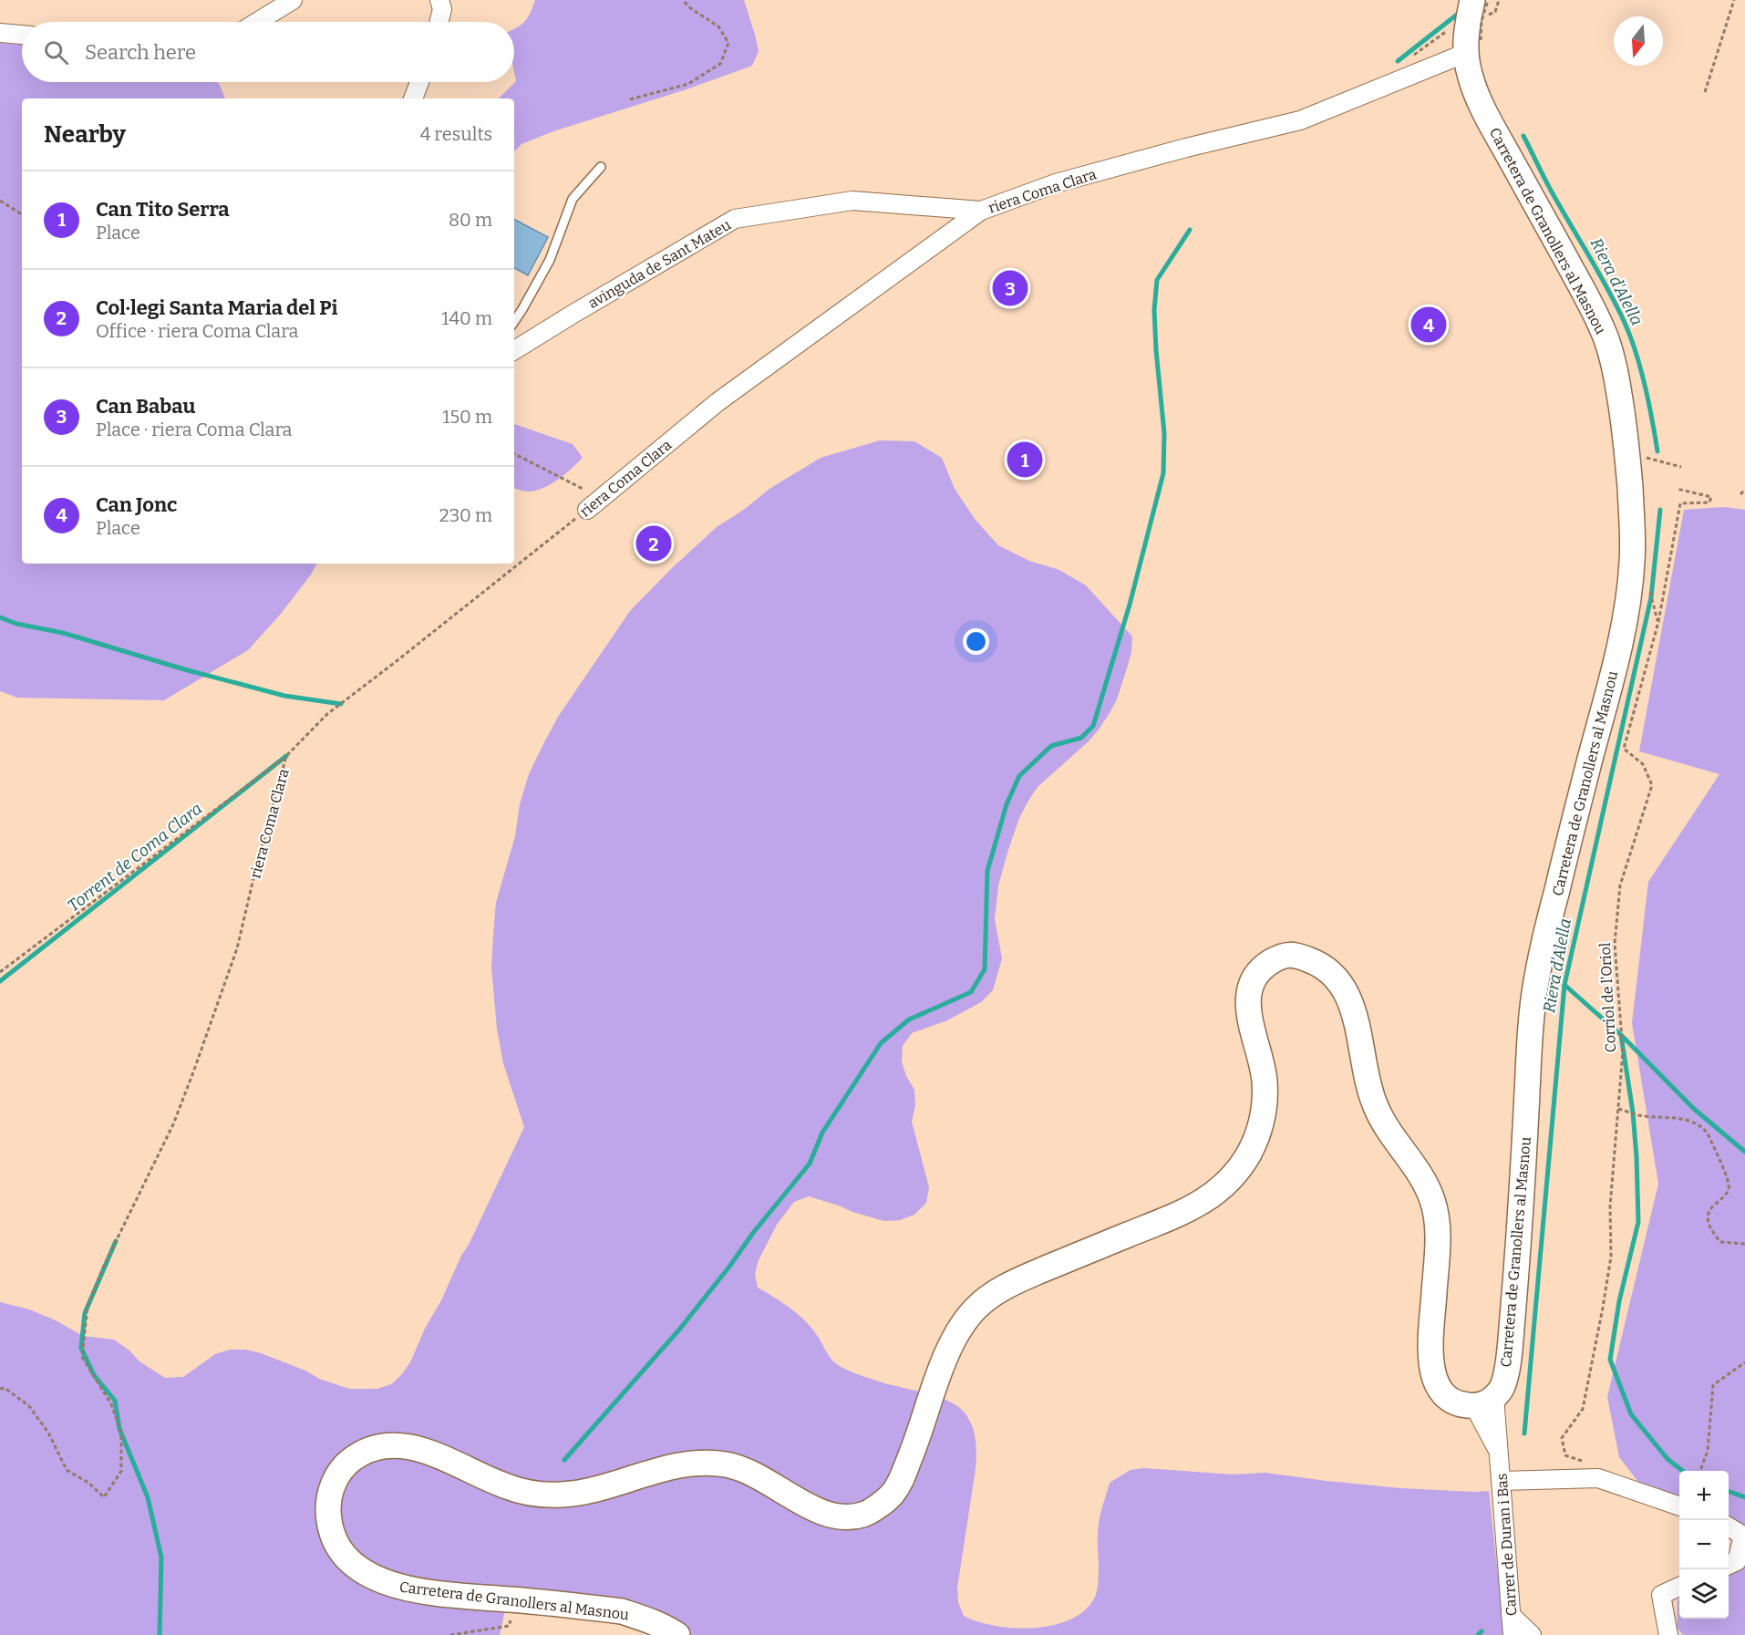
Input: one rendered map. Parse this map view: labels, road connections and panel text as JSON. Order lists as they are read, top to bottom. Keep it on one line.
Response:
{"streets":{"main road":["Carretera de Granollers al Masnou"],"street":["riera Coma Clara","avinguda de Sant Mateu","Carrer de Duran i Bas"],"path":["Corriol de l'Oriol"]},"crossings":[["riera Coma Clara","Carretera de Granollers al Masnou"],["riera Coma Clara","avinguda de Sant Mateu"],["Carretera de Granollers al Masnou","Carrer de Duran i Bas"]],"water":["Riera d'Alella","Torrent de Coma Clara"],"north":"bottom","page":{"search":"Search here","heading":["Nearby","4 results"],"list":[{"mark":"1","name":"Can Tito Serra","note":"Place","value":"80 m"},{"mark":"2","name":"Col·legi Santa Maria del Pi","note":"Office · riera Coma Clara","value":"140 m"},{"mark":"3","name":"Can Babau","note":"Place · riera Coma Clara","value":"150 m"},{"mark":"4","name":"Can Jonc","note":"Place","value":"230 m"}],"pins":["3","4","1","2"],"map_buttons":["+","−"]}}
